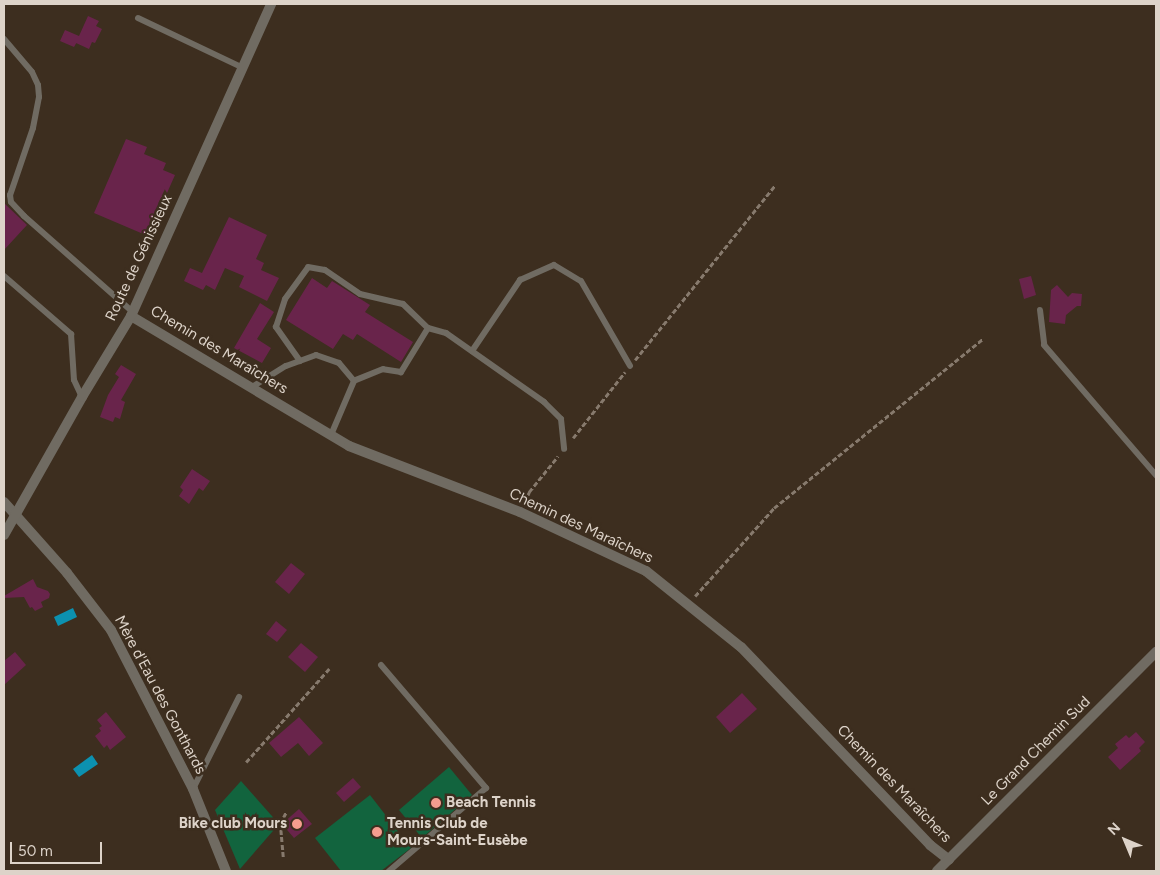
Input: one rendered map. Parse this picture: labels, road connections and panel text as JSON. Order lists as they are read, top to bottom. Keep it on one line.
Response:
{"streets":{"street":["Route de Génissieux","Chemin des Maraîchers","Mère d'Eau des Gonthards","Le Grand Chemin Sud"]},"crossings":[["Route de Génissieux","Chemin des Maraîchers"],["Route de Génissieux","Mère d'Eau des Gonthards"],["Chemin des Maraîchers","Le Grand Chemin Sud"]],"places":["Beach Tennis","Bike club Mours","Tennis Club de Mours-Saint-Eusèbe"],"scale_bar":"50 m","north":"top left"}
